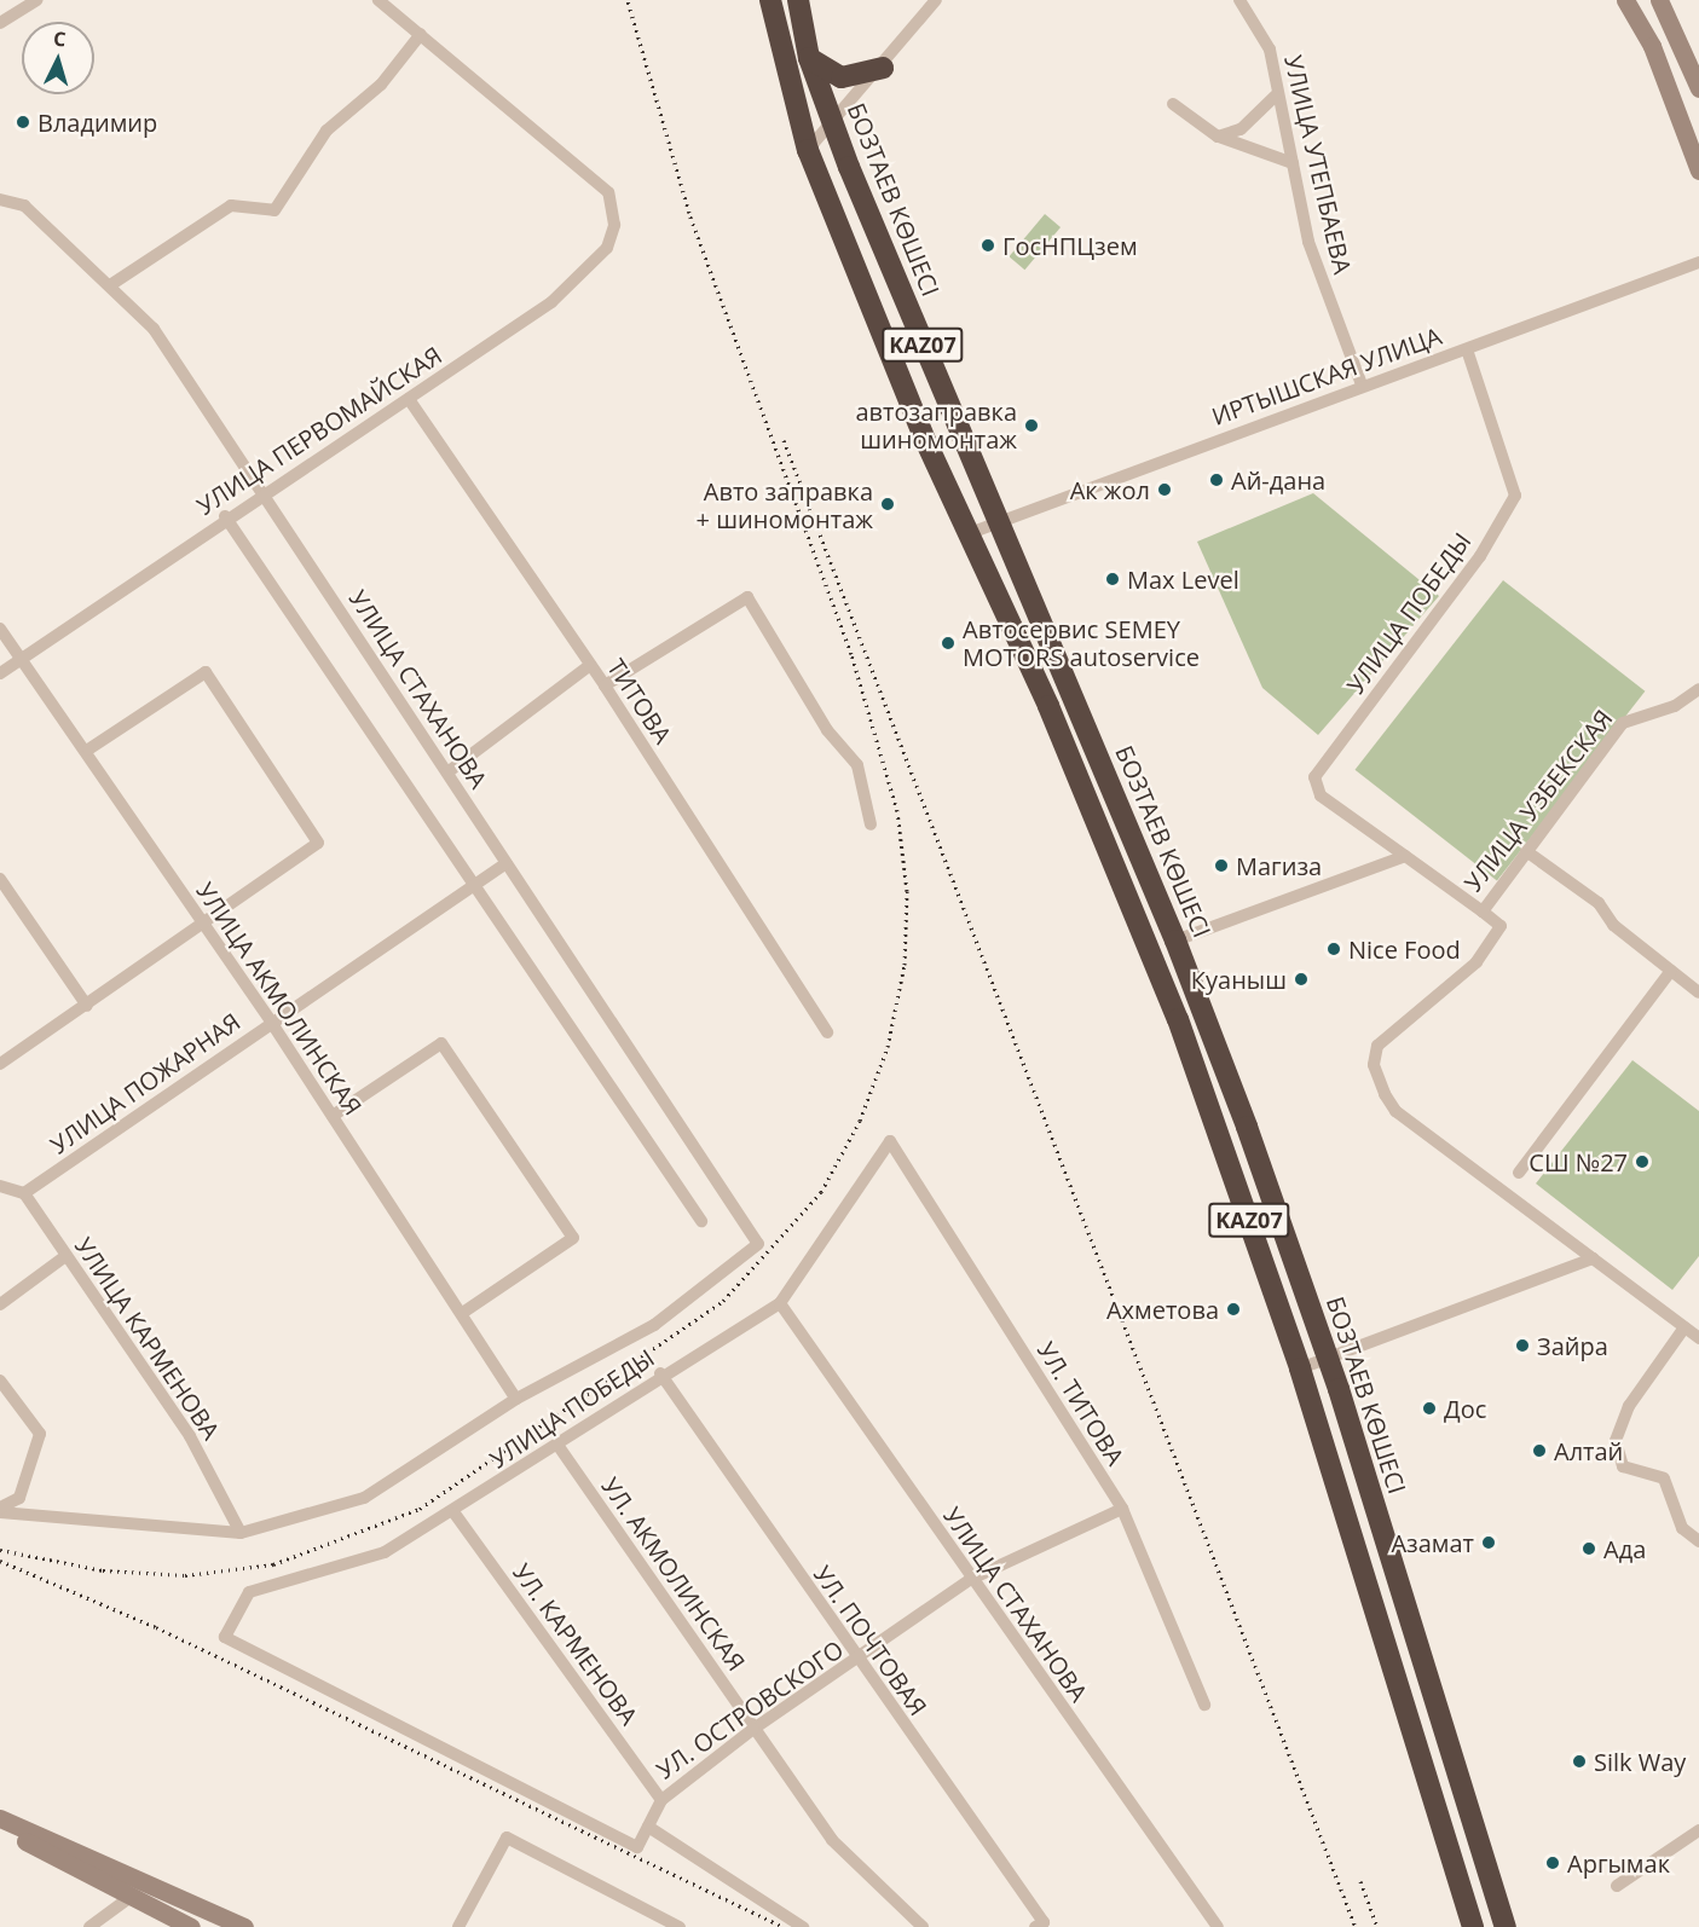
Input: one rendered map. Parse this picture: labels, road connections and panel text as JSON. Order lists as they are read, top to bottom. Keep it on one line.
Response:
{"streets":{"highway":["БОЗТАЕВ КӨШЕСІ","KAZ07"],"street":["УЛИЦА УТЕПБАЕВА","ИРТЫШСКАЯ УЛИЦА","УЛИЦА ПЕРВОМАЙСКАЯ","УЛИЦА ПОБЕДЫ","УЛИЦА СТАХАНОВА","ТИТОВА","УЛИЦА УЗБЕКСКАЯ","УЛИЦА АКМОЛИНСКАЯ","УЛИЦА ПОЖАРНАЯ","УЛИЦА КАРМЕНОВА","УЛ. ТИТОВА","УЛ. АКМОЛИНСКАЯ","УЛ. ПОЧТОВАЯ","УЛ. КАРМЕНОВА","УЛ. ОСТРОВСКОГО"]},"crossings":[["УЛИЦА УТЕПБАЕВА","ИРТЫШСКАЯ УЛИЦА"],["БОЗТАЕВ КӨШЕСІ","ИРТЫШСКАЯ УЛИЦА"],["KAZ07","ИРТЫШСКАЯ УЛИЦА"],["ИРТЫШСКАЯ УЛИЦА","УЛИЦА ПОБЕДЫ"],["УЛИЦА ПЕРВОМАЙСКАЯ","УЛИЦА СТАХАНОВА"],["УЛИЦА ПЕРВОМАЙСКАЯ","ТИТОВА"],["УЛИЦА ПЕРВОМАЙСКАЯ","УЛИЦА АКМОЛИНСКАЯ"],["УЛИЦА ПОБЕДЫ","УЛИЦА СТАХАНОВА"],["УЛИЦА ПОБЕДЫ","УЛИЦА УЗБЕКСКАЯ"],["УЛИЦА ПОБЕДЫ","УЛИЦА АКМОЛИНСКАЯ"],["УЛИЦА ПОБЕДЫ","УЛИЦА КАРМЕНОВА"],["УЛИЦА ПОБЕДЫ","УЛ. ТИТОВА"],["УЛИЦА ПОБЕДЫ","УЛ. АКМОЛИНСКАЯ"],["УЛИЦА ПОБЕДЫ","УЛ. ПОЧТОВАЯ"],["УЛИЦА ПОБЕДЫ","УЛ. КАРМЕНОВА"],["УЛИЦА ПОБЕДЫ","УЛ. ОСТРОВСКОГО"],["УЛИЦА СТАХАНОВА","УЛИЦА ПОЖАРНАЯ"],["УЛИЦА СТАХАНОВА","УЛ. ОСТРОВСКОГО"],["УЛИЦА АКМОЛИНСКАЯ","УЛИЦА ПОЖАРНАЯ"],["УЛИЦА ПОЖАРНАЯ","УЛИЦА КАРМЕНОВА"],["УЛ. ТИТОВА","УЛ. ОСТРОВСКОГО"],["УЛ. АКМОЛИНСКАЯ","УЛ. ОСТРОВСКОГО"],["УЛ. ПОЧТОВАЯ","УЛ. ОСТРОВСКОГО"],["УЛ. КАРМЕНОВА","УЛ. ОСТРОВСКОГО"]],"places":["Владимир","ГосНПЦзем","автозаправка шиномонтаж","Ай-дана","Ак жол","Авто заправка + шиномонтаж","Max Level","Автосервис SEMEY MOTORS autoservice","Магиза","Nice Food","Куаныш","СШ №27","Ахметова","Зайра","Дос","Алтай","Азамат","Ада","Silk Way","Аргымак"],"north":"top"}
